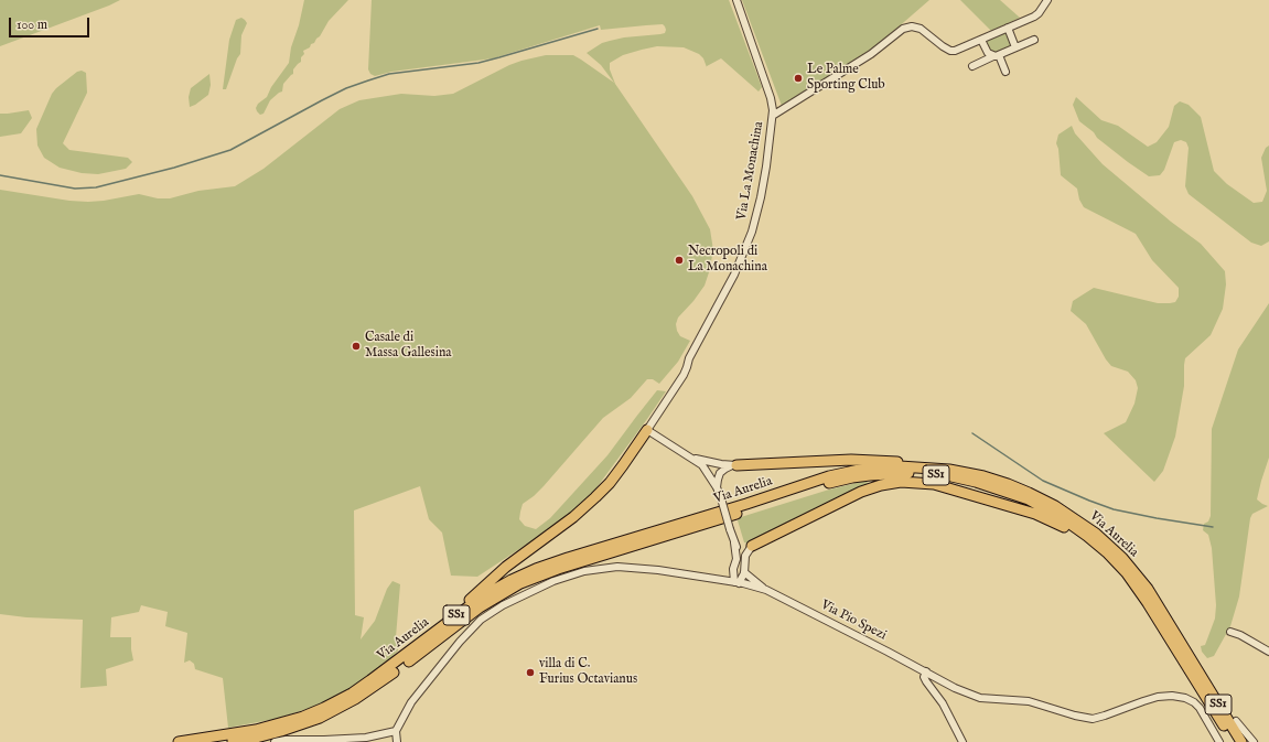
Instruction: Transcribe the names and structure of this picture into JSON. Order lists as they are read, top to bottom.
{
  "streets": {
    "highway": ["SS1", "Via Aurelia"],
    "street": ["Via La Monachina", "Via Pio Spezi"]
  },
  "places": [
    "Le Palme Sporting Club",
    "Necropoli di La Monachina",
    "Casale di Massa Gallesina",
    "villa di C. Furius Octavianus"
  ],
  "scale_bar": "100 m"
}
